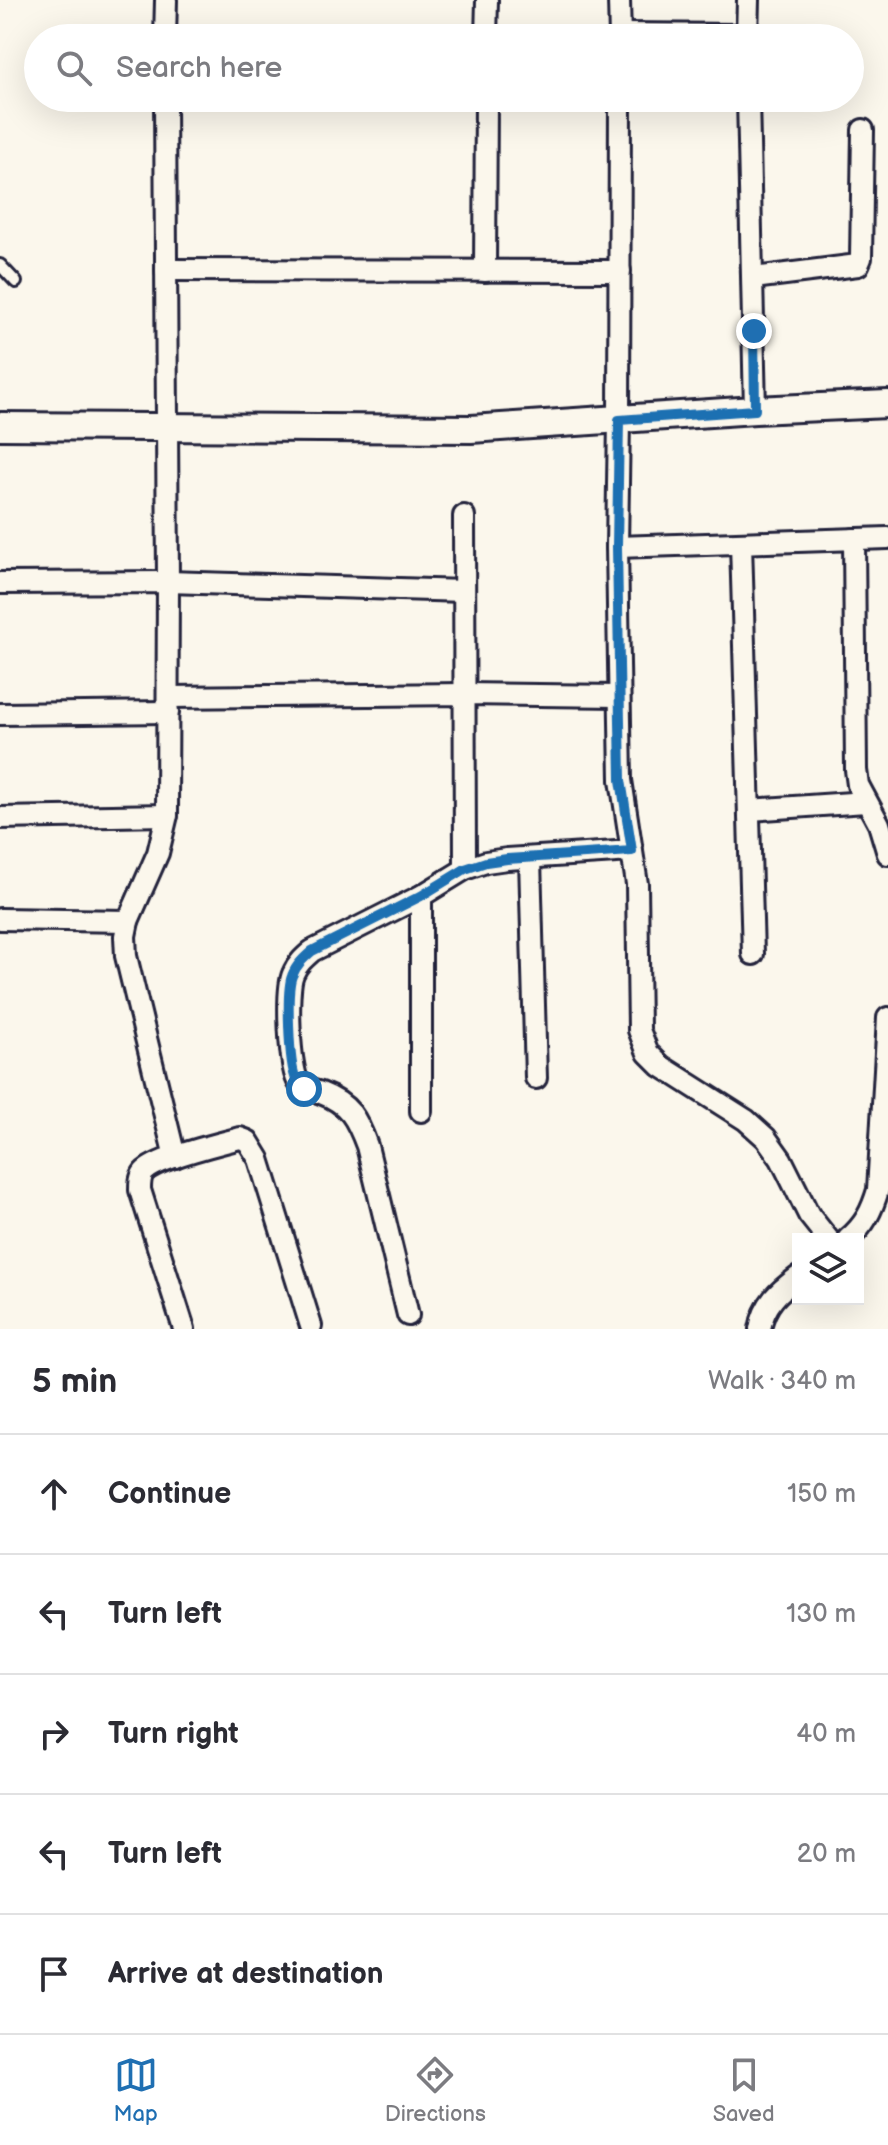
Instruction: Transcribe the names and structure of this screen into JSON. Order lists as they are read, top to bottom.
{
  "page": {
    "search": "Search here",
    "heading": ["5 min", "Walk · 340 m"],
    "list": [
      ["Continue", "150 m"],
      ["Turn left", "130 m"],
      ["Turn right", "40 m"],
      ["Turn left", "20 m"],
      "Arrive at destination"
    ],
    "nav": ["Map", "Directions", "Saved"]
  }
}
